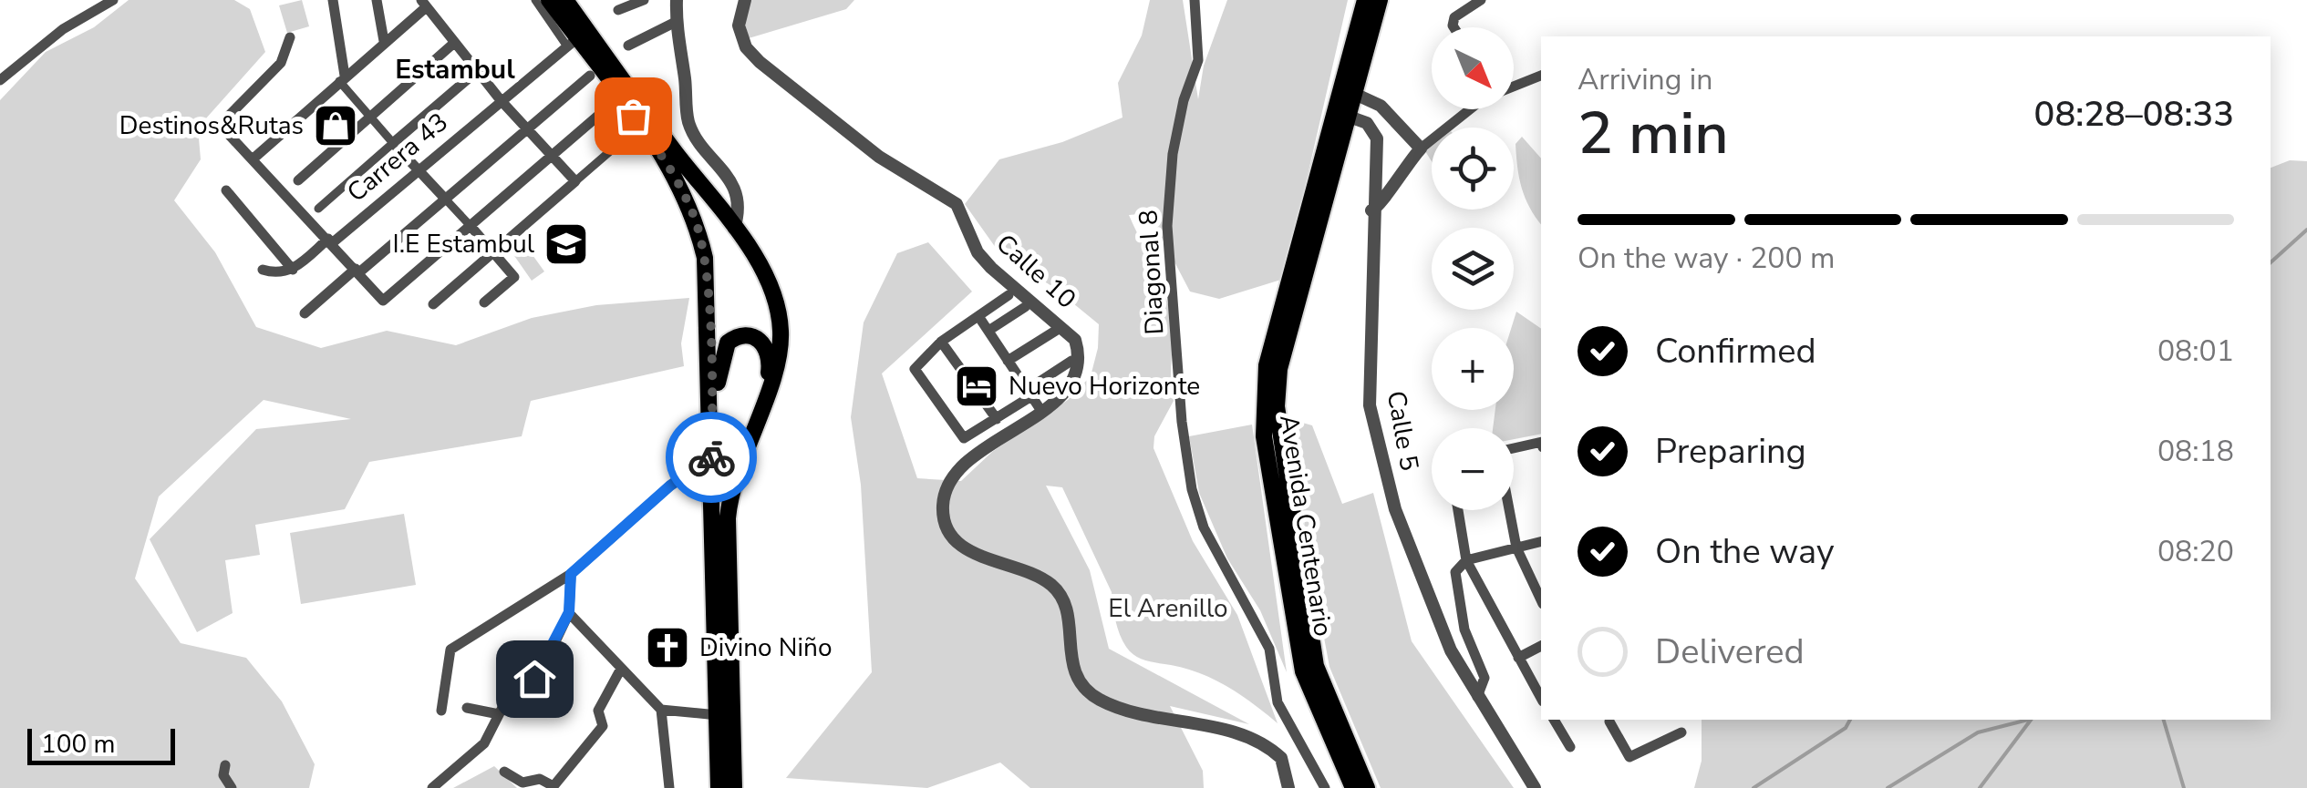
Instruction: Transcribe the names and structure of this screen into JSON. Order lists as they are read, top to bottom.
{
  "streets": {
    "main road": ["Avenida Centenario"],
    "street": [
      "Carrera 43",
      "Calle 10",
      "Diagonal 8",
      "Calle 5"
    ]
  },
  "crossings": [
    ["Calle 5", "Avenida Centenario"]
  ],
  "districts": ["Estambul"],
  "parks": ["El Arenillo"],
  "places": {
    "shop": ["Destinos&Rutas"],
    "school or university": ["I.E Estambul"],
    "hotel": ["Nuevo Horizonte"],
    "church": ["Divino Niño"]
  },
  "scale_bar": "100 m",
  "north": "bottom right",
  "page": {
    "map_buttons": ["+", "−"],
    "heading": ["2 min", "Arriving in", "08:28–08:33"],
    "bar": "On the way · 200 m",
    "list": [
      ["Confirmed", "08:01"],
      ["Preparing", "08:18"],
      ["On the way", "08:20"],
      "Delivered"
    ],
    "scale": "100 m"
  }
}
